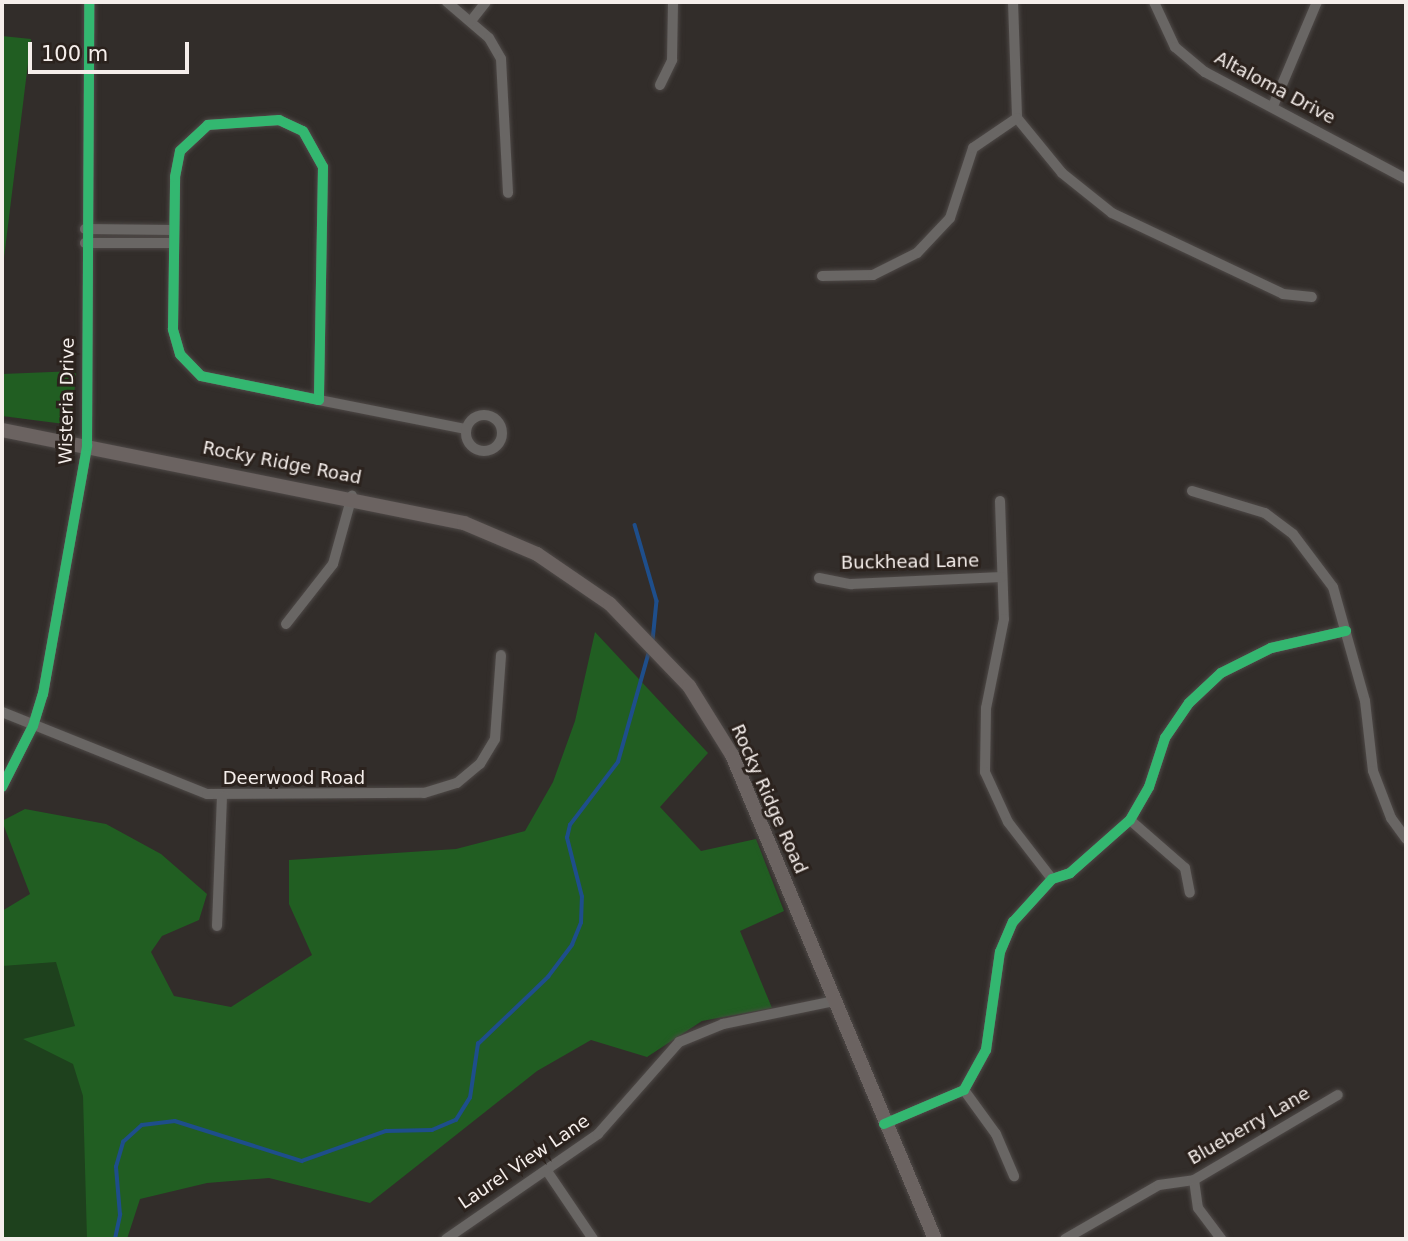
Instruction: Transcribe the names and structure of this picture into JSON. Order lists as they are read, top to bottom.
{
  "streets": {
    "main road": ["Rocky Ridge Road"],
    "street": [
      "Altaloma Drive",
      "Wisteria Drive",
      "Buckhead Lane",
      "Deerwood Road",
      "Blueberry Lane",
      "Laurel View Lane"
    ]
  },
  "crossings": [
    ["Wisteria Drive", "Rocky Ridge Road"],
    ["Wisteria Drive", "Deerwood Road"],
    ["Rocky Ridge Road", "Laurel View Lane"]
  ],
  "scale_bar": "100 m"
}
